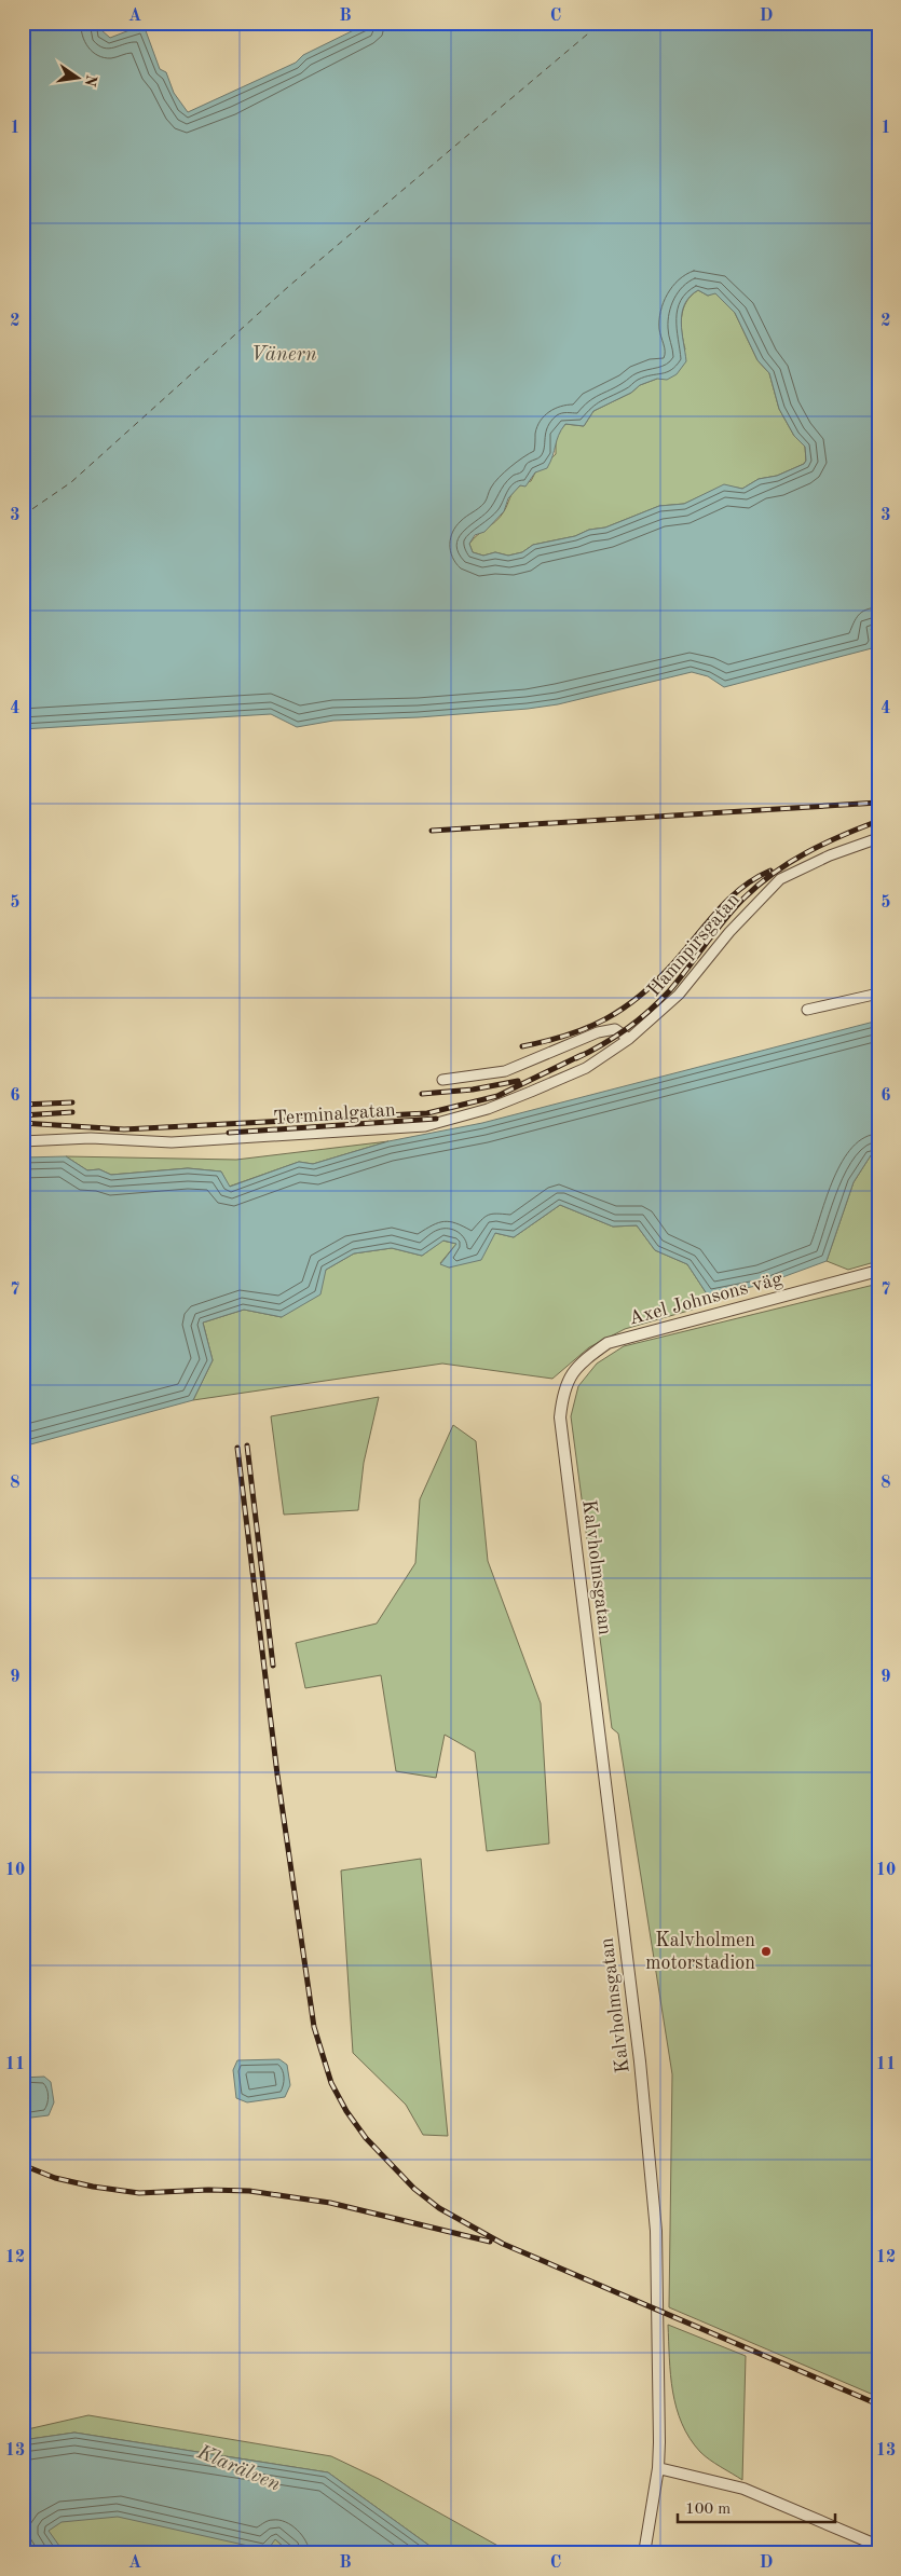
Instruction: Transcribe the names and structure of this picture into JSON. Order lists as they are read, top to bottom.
{
  "streets": {
    "street": [
      "Hamnpirsgatan",
      "Terminalgatan",
      "Axel Johnsons väg",
      "Kalvholmsgatan"
    ]
  },
  "crossings": [
    ["Hamnpirsgatan", "Terminalgatan"],
    ["Axel Johnsons väg", "Kalvholmsgatan"]
  ],
  "water": ["Vänern", "Klarälven"],
  "places": ["Kalvholmen motorstadion"],
  "scale_bar": "100 m",
  "north": "right",
  "grid": {
    "columns": [
      "A",
      "B",
      "C",
      "D"
    ],
    "rows": [
      "1",
      "2",
      "3",
      "4",
      "5",
      "6",
      "7",
      "8",
      "9",
      "10",
      "11",
      "12",
      "13"
    ]
  }
}
